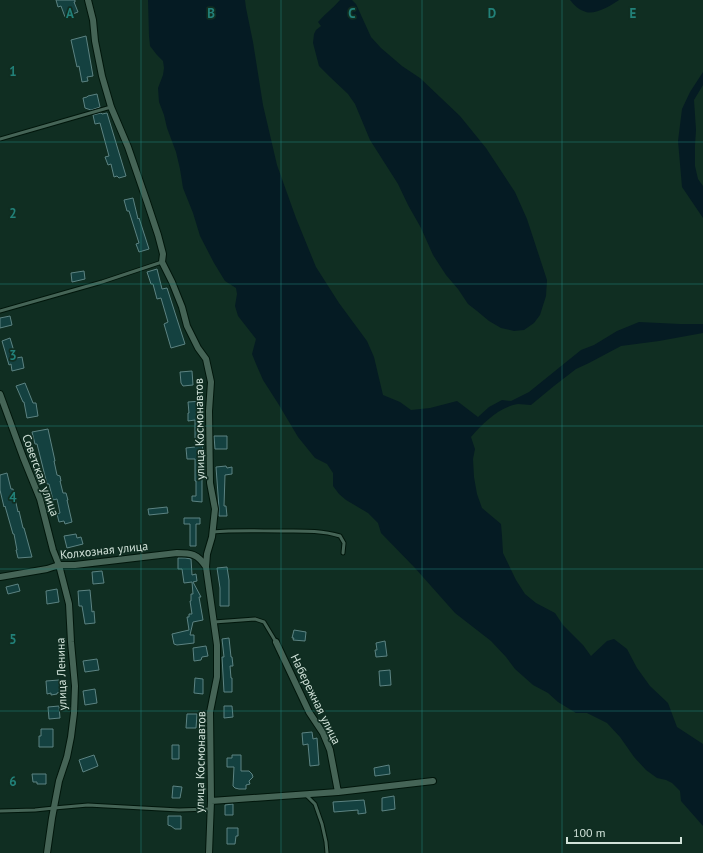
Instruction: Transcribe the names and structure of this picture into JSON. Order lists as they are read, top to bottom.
{
  "streets": {
    "street": [
      "улица Космонавтов",
      "Советская улица",
      "Колхозная улица",
      "улица Ленина",
      "Набережная улица"
    ]
  },
  "crossings": [
    ["улица Космонавтов", "Колхозная улица"],
    ["Советская улица", "Колхозная улица"],
    ["Советская улица", "улица Ленина"],
    ["Колхозная улица", "улица Ленина"]
  ],
  "scale_bar": "100 m",
  "grid": {
    "columns": [
      "A",
      "B",
      "C",
      "D",
      "E"
    ],
    "rows": [
      "1",
      "2",
      "3",
      "4",
      "5",
      "6"
    ]
  }
}
